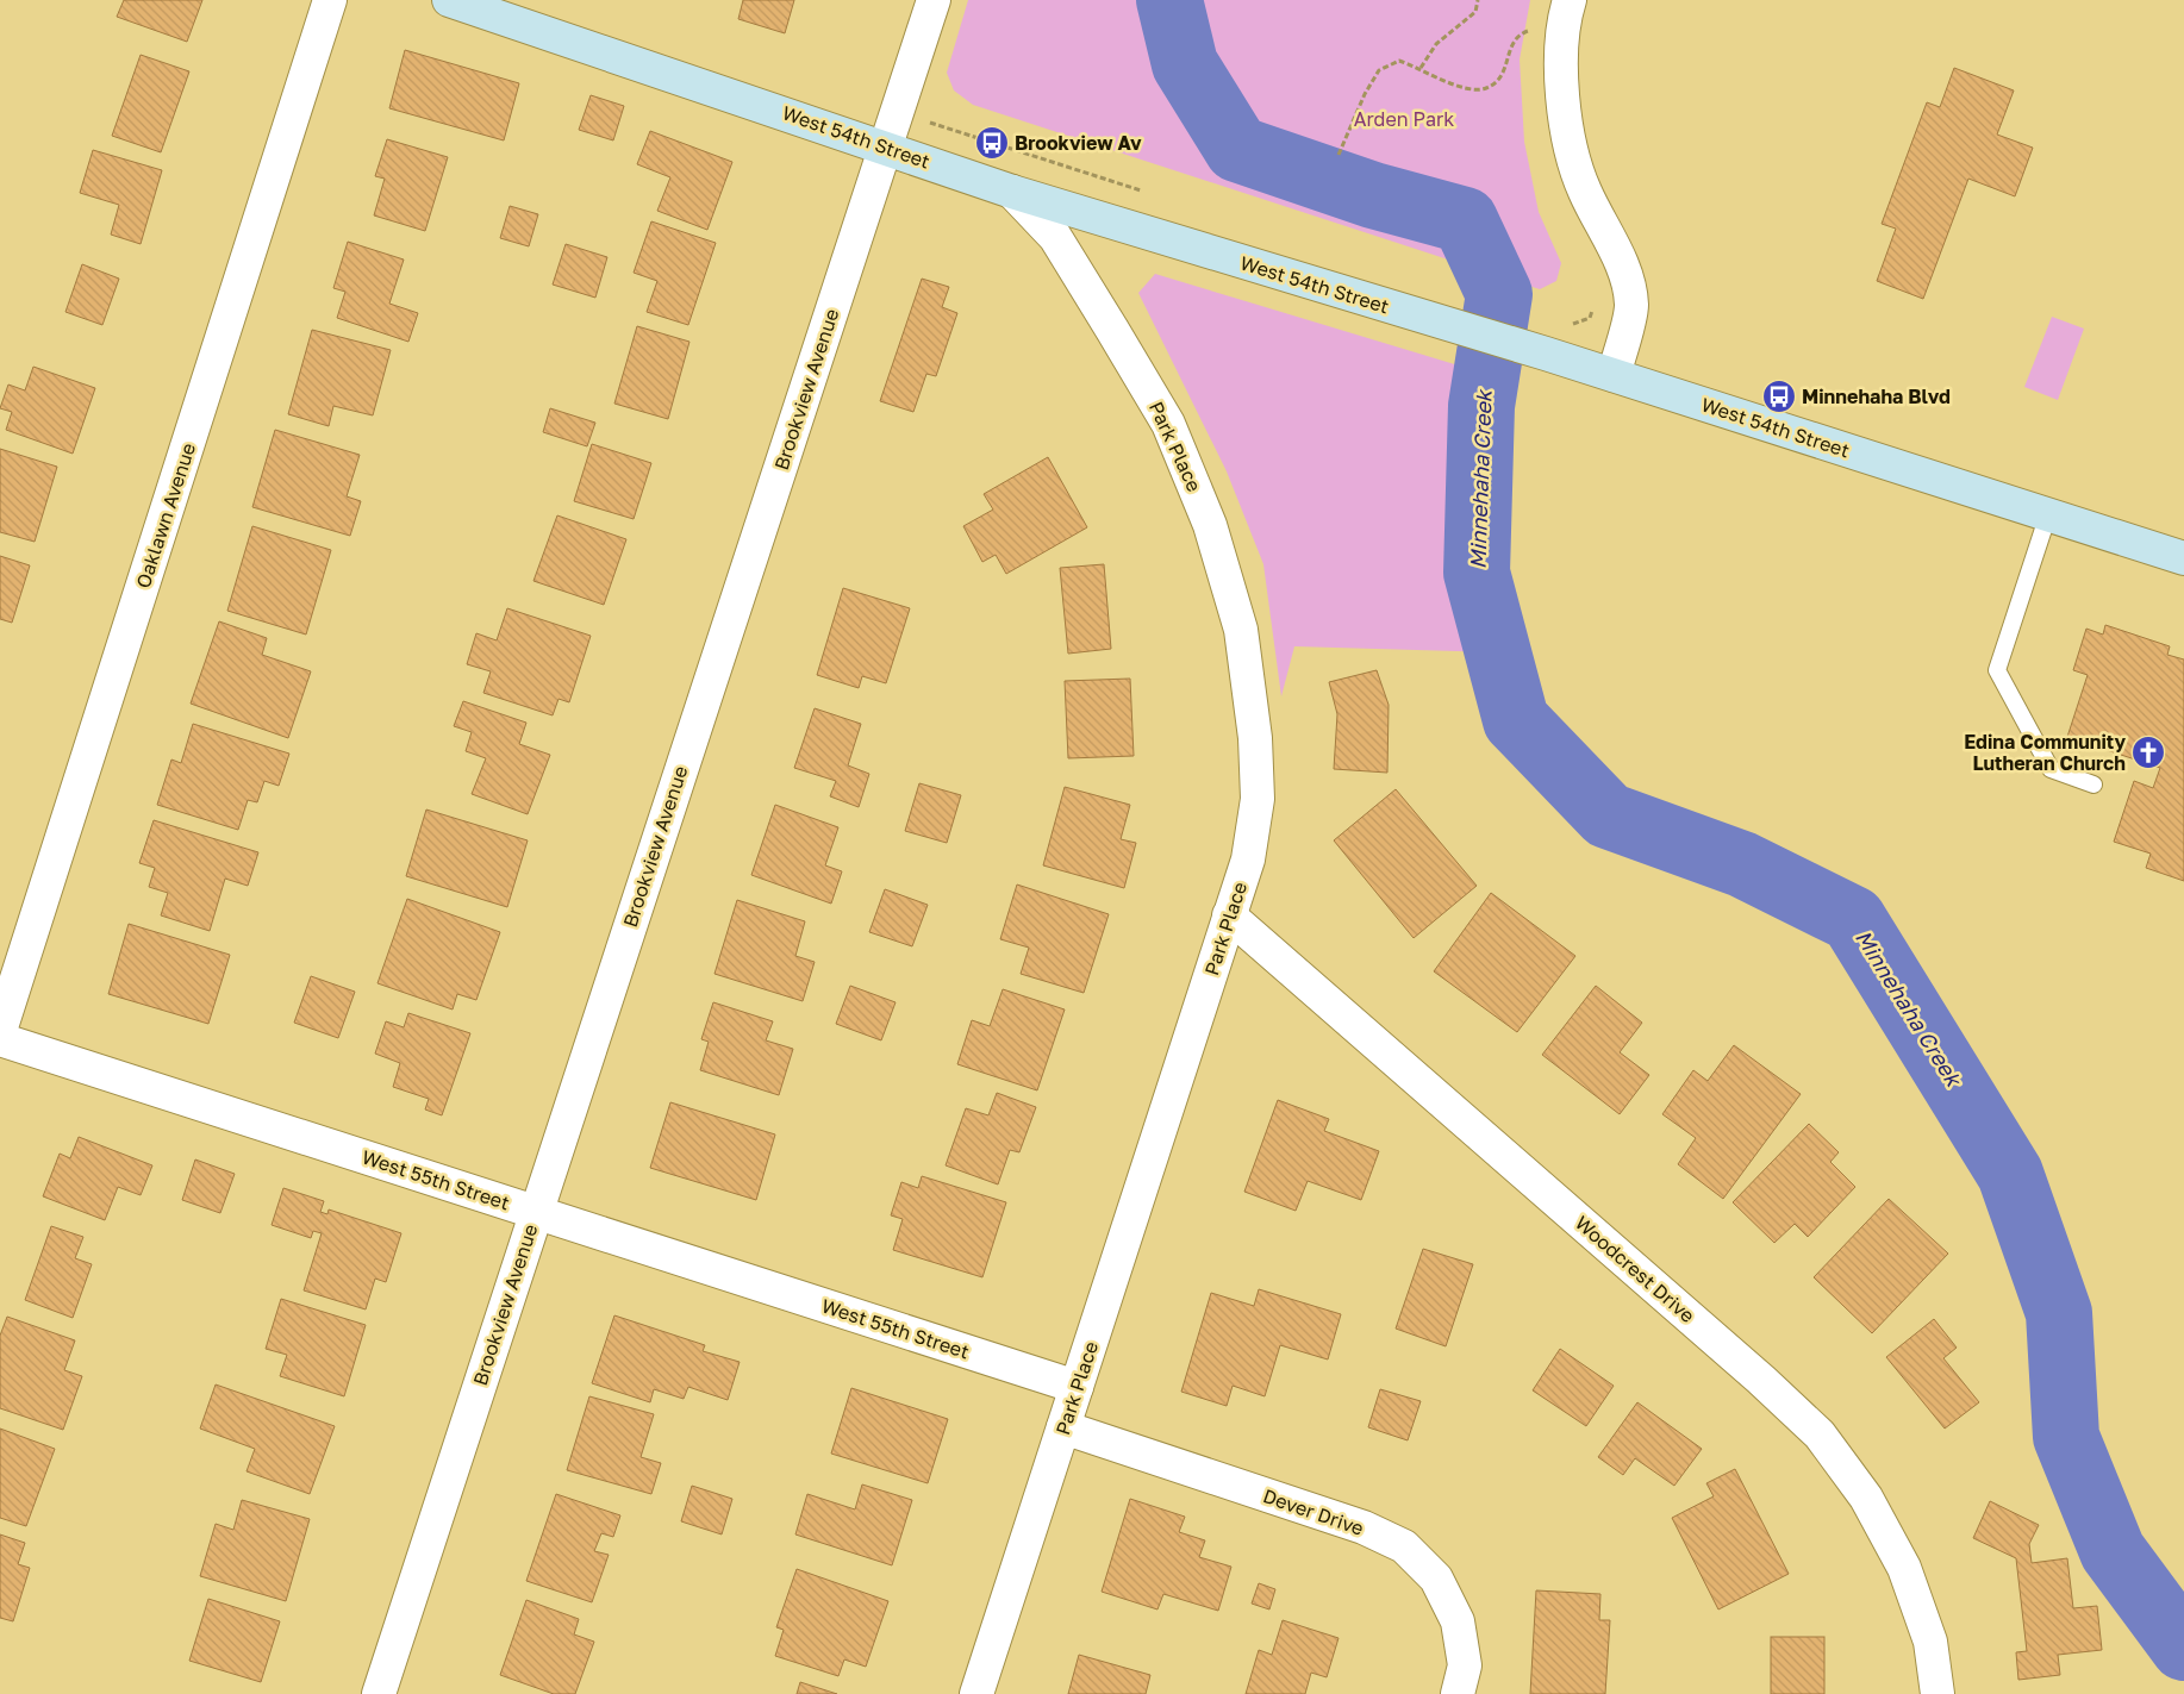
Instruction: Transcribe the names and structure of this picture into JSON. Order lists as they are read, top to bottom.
{
  "streets": {
    "street": [
      "West 54th Street",
      "Brookview Avenue",
      "Park Place",
      "Oaklawn Avenue",
      "West 55th Street",
      "Woodcrest Drive",
      "Dever Drive"
    ]
  },
  "crossings": [
    ["West 54th Street", "Brookview Avenue"],
    ["West 54th Street", "Park Place"],
    ["Brookview Avenue", "West 55th Street"],
    ["Park Place", "West 55th Street"],
    ["Park Place", "Woodcrest Drive"],
    ["Park Place", "Dever Drive"]
  ],
  "water": ["Minnehaha Creek"],
  "parks": ["Arden Park"],
  "places": {
    "bus stop": ["Brookview Av", "Minnehaha Blvd"],
    "church": ["Edina Community Lutheran Church"]
  }
}
